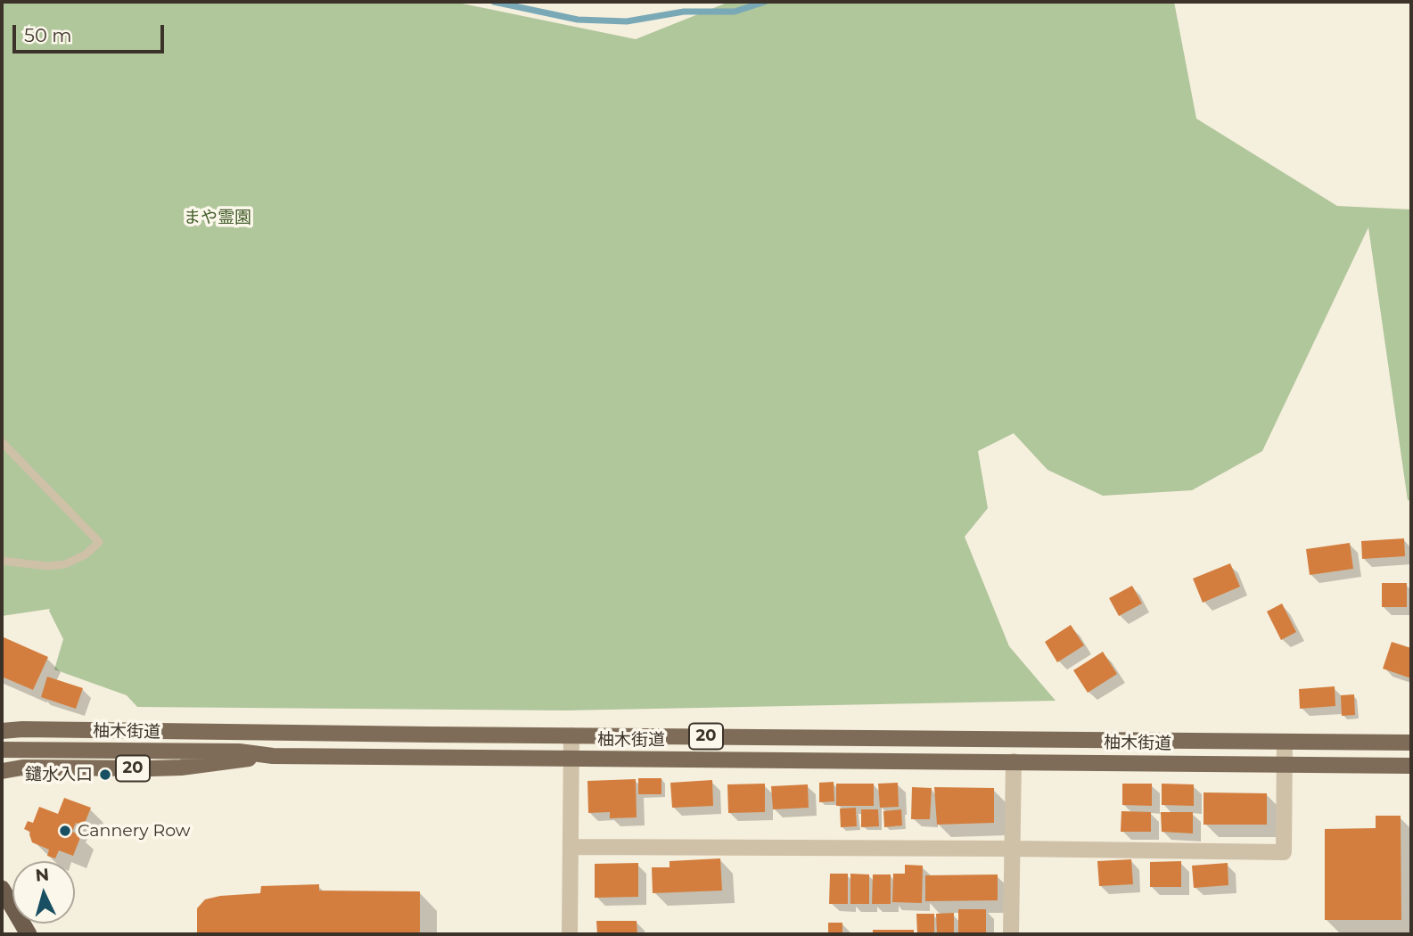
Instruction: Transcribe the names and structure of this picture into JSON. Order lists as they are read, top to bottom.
{
  "streets": {
    "main road": ["柚木街道", "20"]
  },
  "crossings": [
    ["柚木街道", "20"]
  ],
  "parks": ["まや霊園"],
  "places": ["鑓水入口", "Cannery Row"],
  "scale_bar": "50 m",
  "north": "top"
}
